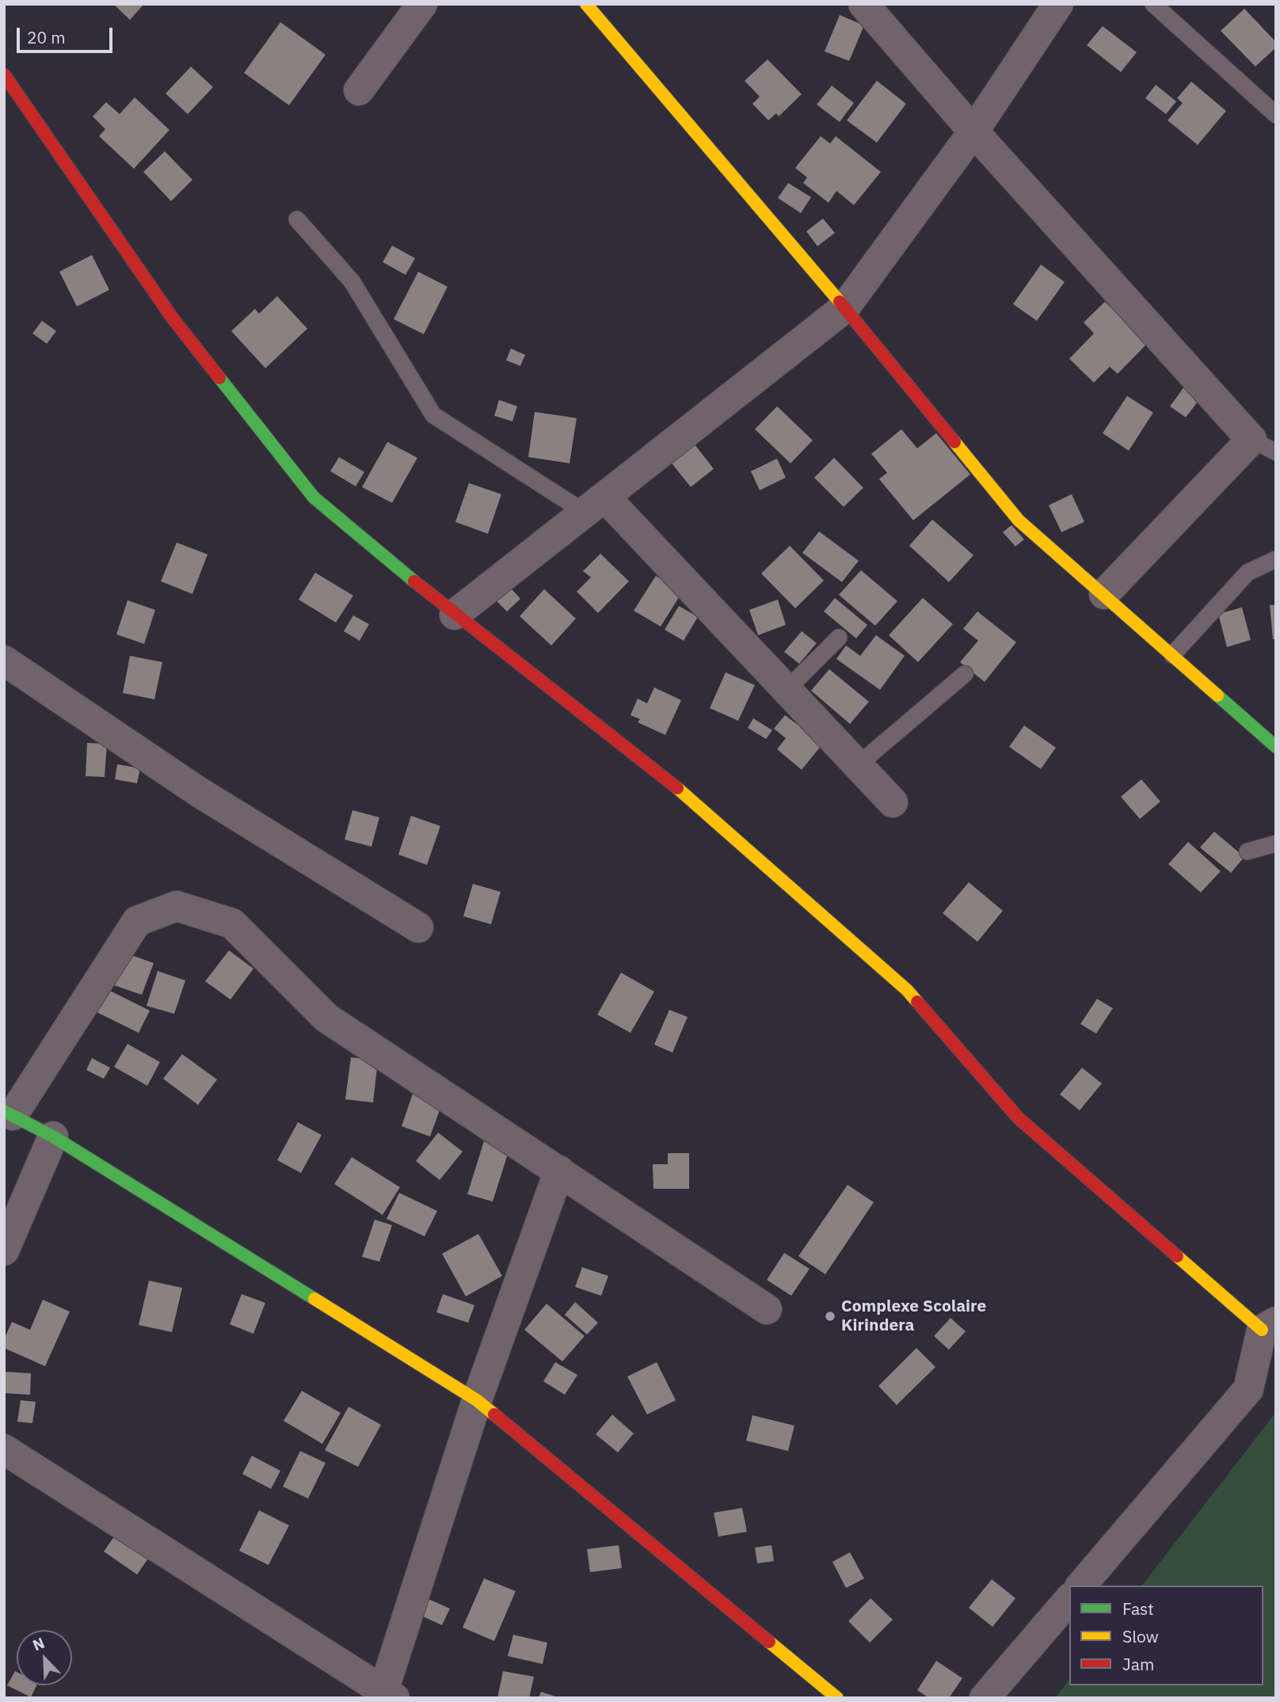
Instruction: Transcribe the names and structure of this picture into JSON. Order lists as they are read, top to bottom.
{
  "places": ["Complexe Scolaire Kirindera"],
  "legend": ["Fast", "Slow", "Jam"],
  "scale_bar": "20 m",
  "north": "top left"
}
